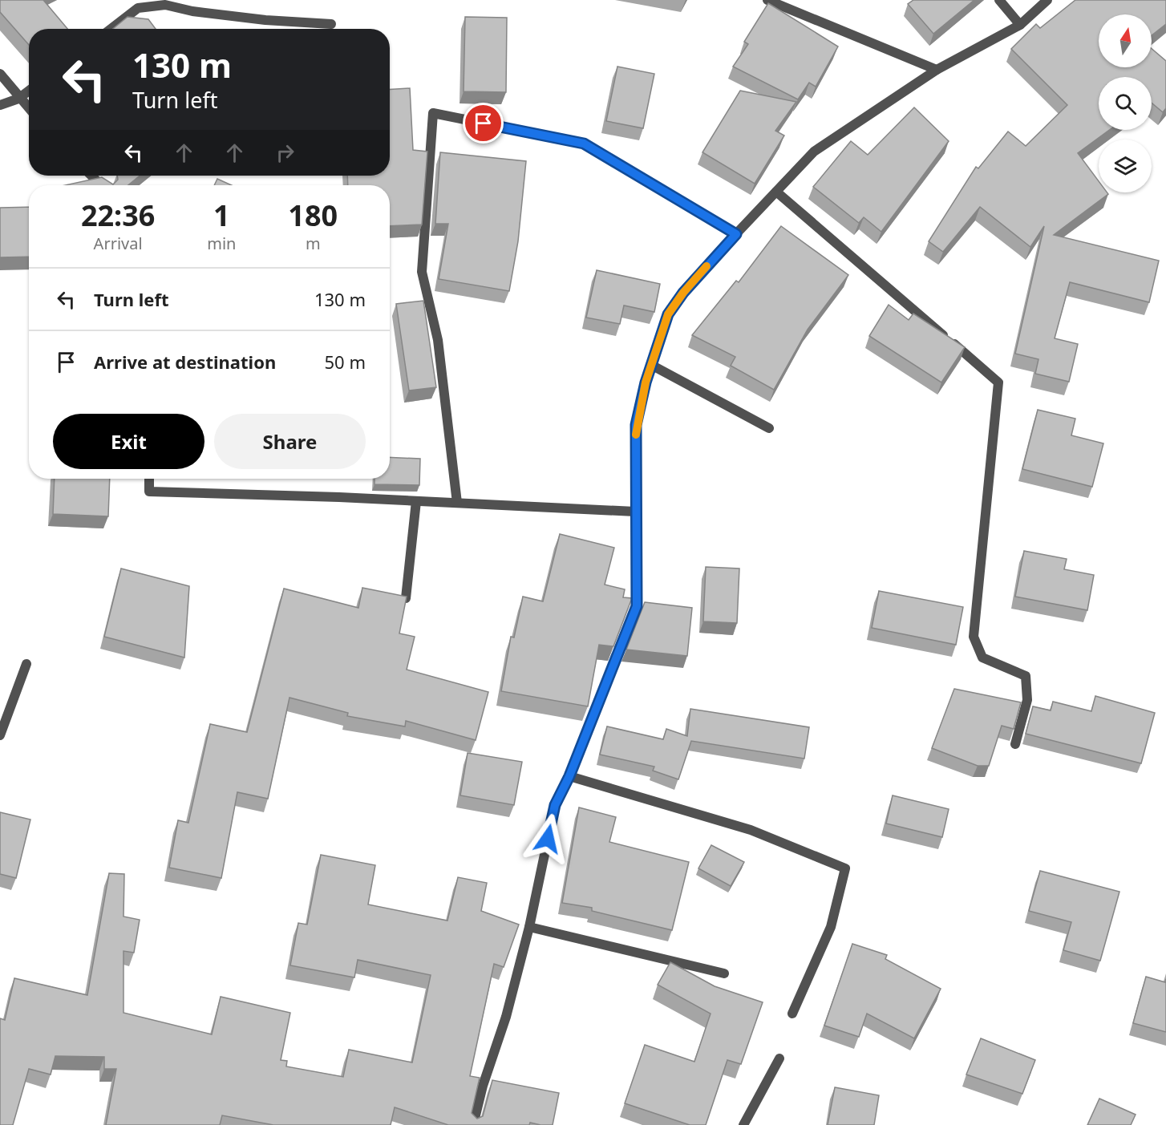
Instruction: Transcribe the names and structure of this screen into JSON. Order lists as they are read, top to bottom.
{
  "north": "top",
  "page": {
    "turn": ["130 m", "Turn left"],
    "eta": [
      "22:36",
      "Arrival",
      "1",
      "min",
      "180",
      "m"
    ],
    "list": [
      {
        "name": "Turn left",
        "value": "130 m"
      },
      {
        "name": "Arrive at destination",
        "value": "50 m"
      }
    ],
    "buttons": ["Exit", "Share"]
  }
}
